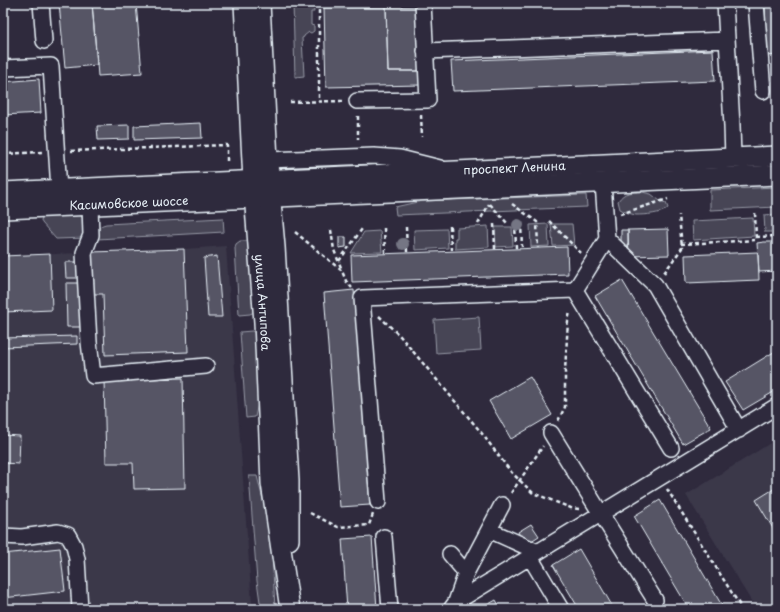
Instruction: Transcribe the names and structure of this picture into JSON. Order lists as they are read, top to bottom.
{
  "streets": {
    "main road": ["проспект Ленина", "Касимовское шоссе", "улица Антипова"]
  },
  "crossings": [
    ["проспект Ленина", "Касимовское шоссе"],
    ["проспект Ленина", "улица Антипова"],
    ["Касимовское шоссе", "улица Антипова"]
  ]
}
